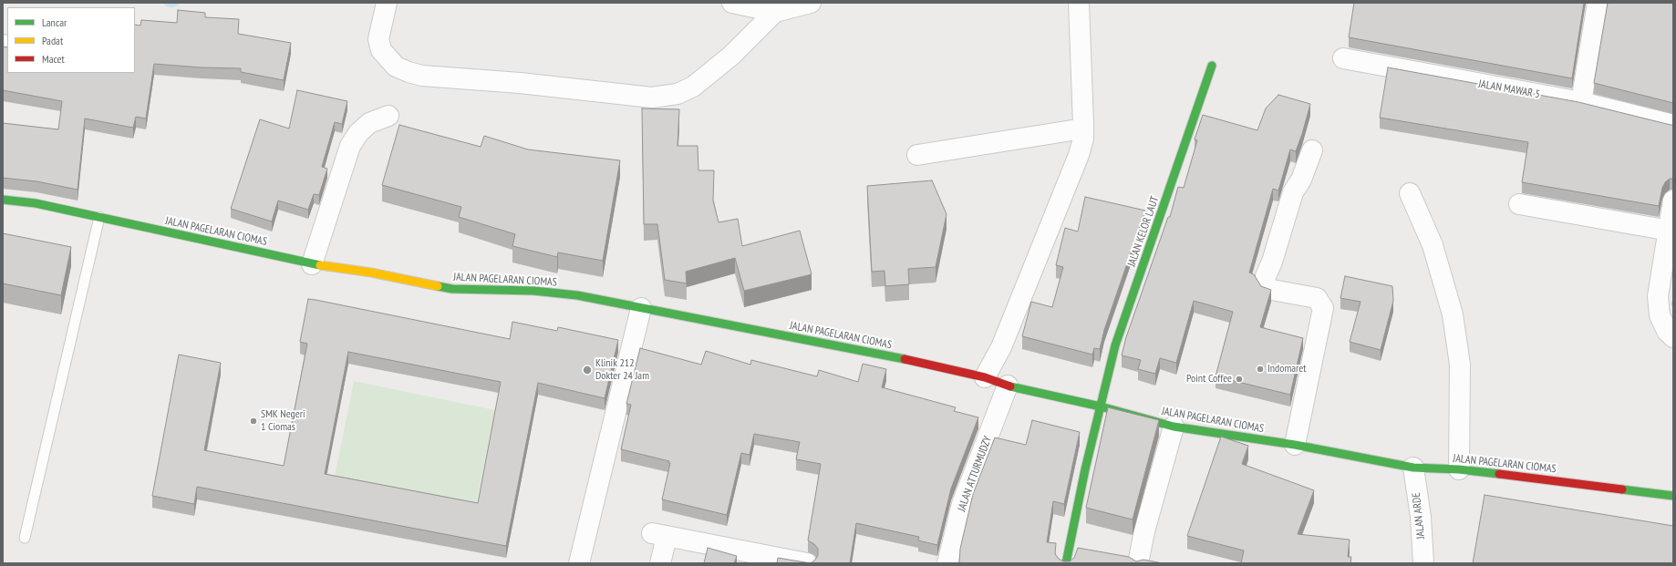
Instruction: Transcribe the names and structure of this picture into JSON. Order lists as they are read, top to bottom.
{
  "streets": {
    "main road": ["JALAN PAGELARAN CIOMAS", "JALAN KELOR LAUT"],
    "street": ["JALAN MAWAR 5", "JALAN ATTURMUDZY", "JALAN ARDE"]
  },
  "crossings": [
    ["JALAN PAGELARAN CIOMAS", "JALAN KELOR LAUT"],
    ["JALAN PAGELARAN CIOMAS", "JALAN ATTURMUDZY"],
    ["JALAN PAGELARAN CIOMAS", "JALAN ARDE"]
  ],
  "places": [
    "Indomaret",
    "Klinik 212 Dokter 24 Jam",
    "Point Coffee",
    "SMK Negeri 1 Ciomas"
  ],
  "legend": ["Lancar", "Padat", "Macet"]
}
